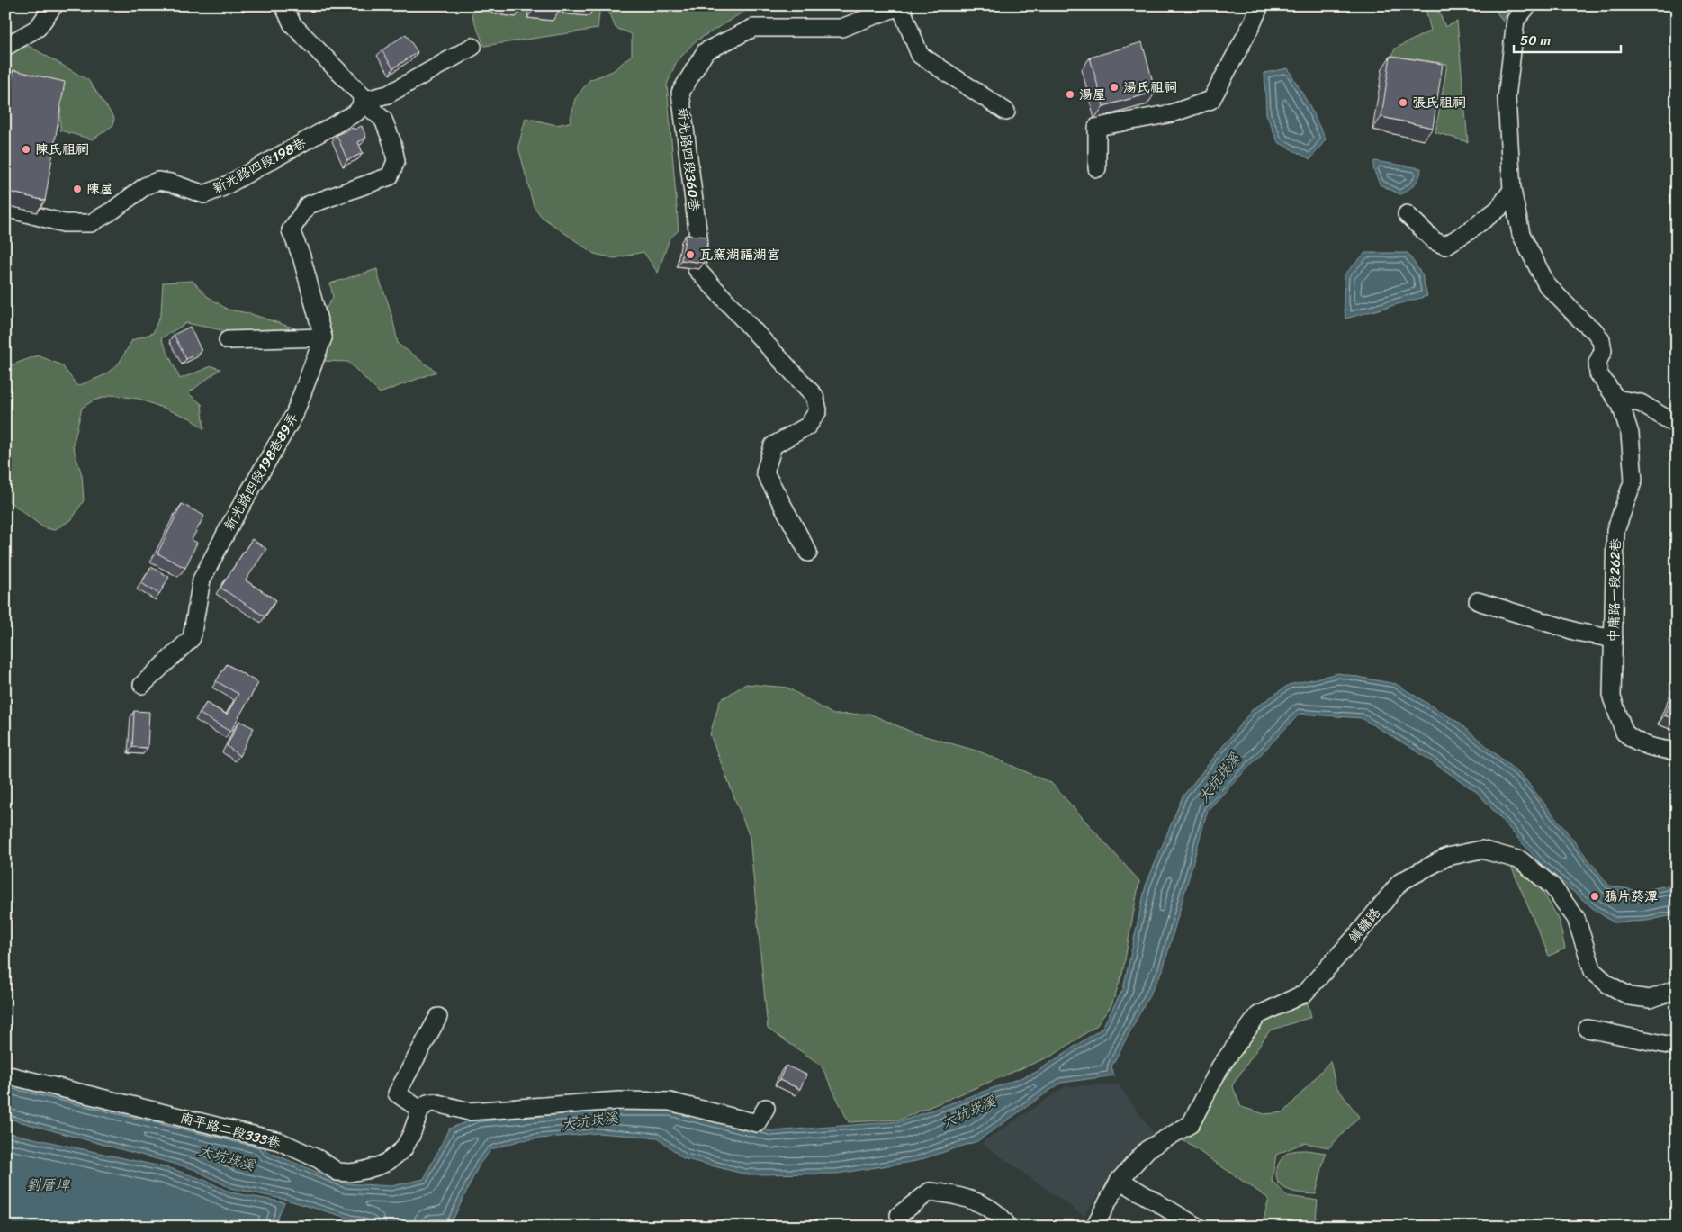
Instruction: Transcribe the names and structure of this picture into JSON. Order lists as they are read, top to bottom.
{
  "streets": {
    "street": [
      "新光路四段360巷",
      "新光路四段198巷",
      "新光路四段198巷89弄",
      "中庸路一段262巷",
      "鎮鏞路",
      "南平路二段333巷"
    ]
  },
  "water": ["大坑崁溪", "劉厝埤"],
  "places": [
    "湯氏祖祠",
    "湯屋",
    "張氏祖祠",
    "陳氏祖祠",
    "陳屋",
    "瓦窯湖福湖宮",
    "鴉片菸潭"
  ],
  "scale_bar": "50 m"
}
